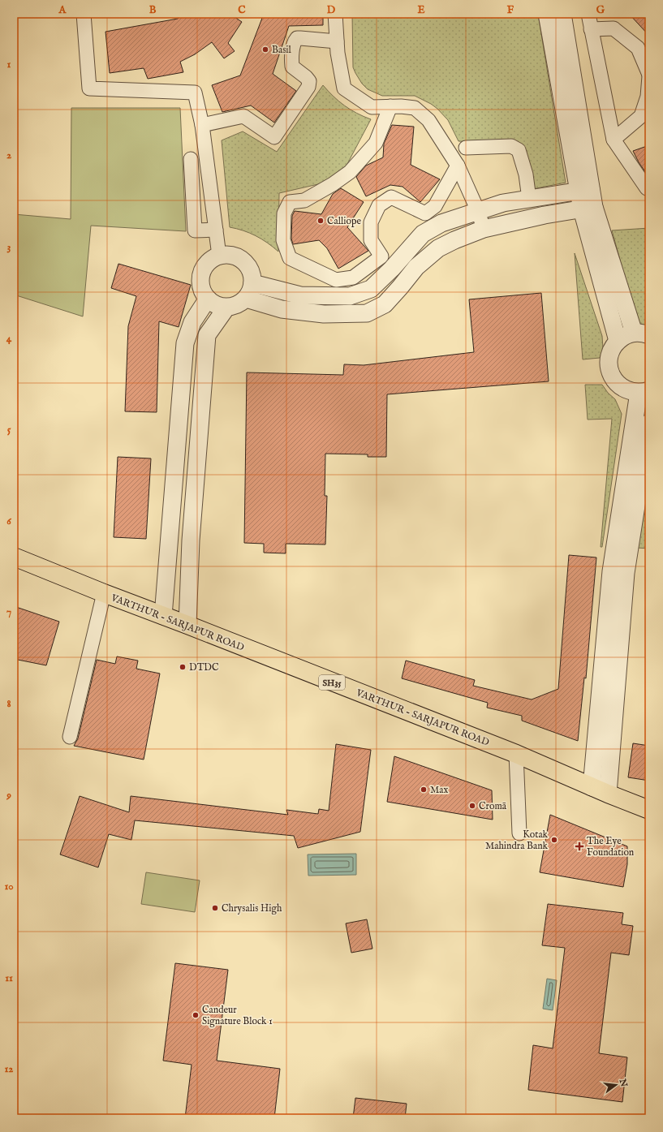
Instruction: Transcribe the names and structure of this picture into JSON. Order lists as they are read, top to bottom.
{
  "streets": {
    "main road": ["VARTHUR - SARJAPUR ROAD", "SH35"]
  },
  "places": {
    "other": [
      "Basil",
      "Calliope",
      "DTDC",
      "Max",
      "Cromā",
      "Kotak Mahindra Bank",
      "Chrysalis High",
      "Candeur Signature Block 1"
    ],
    "health": ["The Eye Foundation"]
  },
  "north": "right",
  "grid": {
    "columns": [
      "A",
      "B",
      "C",
      "D",
      "E",
      "F",
      "G"
    ],
    "rows": [
      "1",
      "2",
      "3",
      "4",
      "5",
      "6",
      "7",
      "8",
      "9",
      "10",
      "11",
      "12"
    ]
  }
}
